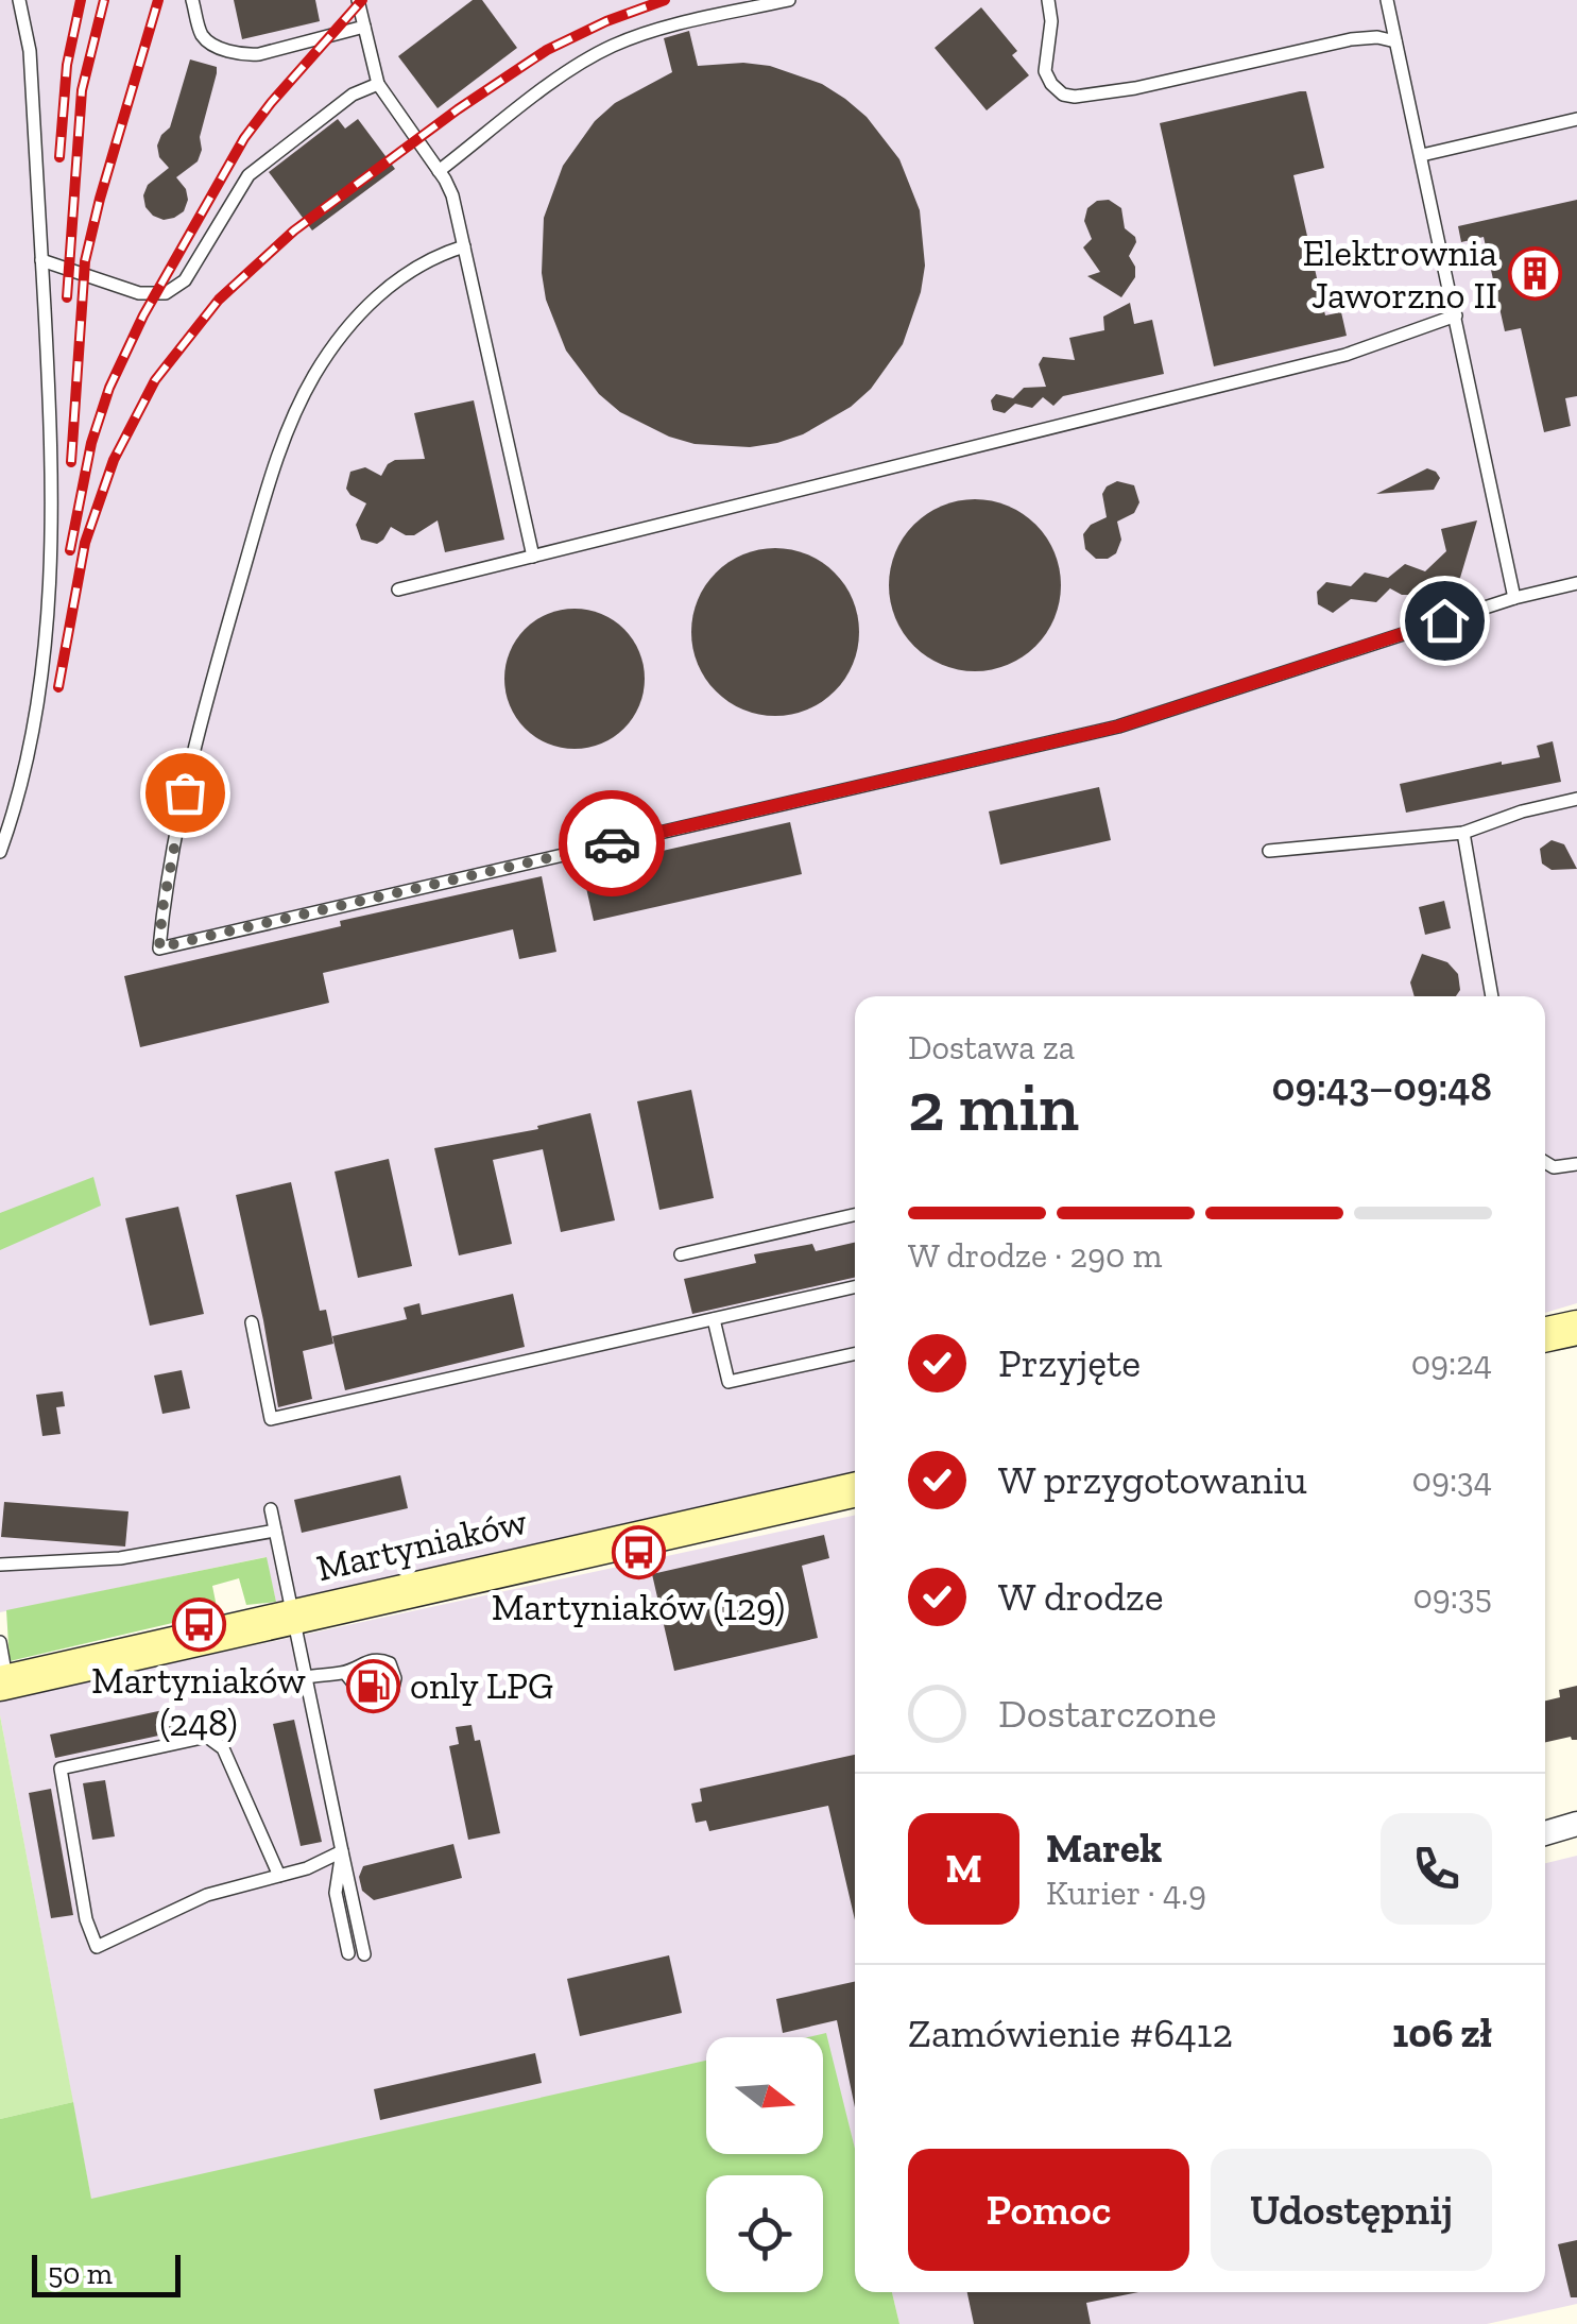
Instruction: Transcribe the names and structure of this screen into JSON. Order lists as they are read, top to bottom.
{
  "streets": {
    "main road": ["Martyniaków"]
  },
  "places": {
    "building": ["Elektrownia Jaworzno II"],
    "bus stop": ["Martyniaków (129)", "Martyniaków (248)"],
    "fuel station": ["only LPG"]
  },
  "scale_bar": "50 m",
  "north": "right",
  "page": {
    "heading": ["2 min", "Dostawa za", "09:43–09:48"],
    "panel": [
      "Marek",
      "Kurier · 4.9",
      "Zamówienie #6412",
      "106 zł"
    ],
    "bar": "W drodze · 290 m",
    "list": [
      ["Przyjęte", "09:24"],
      ["W przygotowaniu", "09:34"],
      ["W drodze", "09:35"],
      "Dostarczone"
    ],
    "round": "M",
    "buttons": ["Pomoc", "Udostępnij"],
    "scale": "50 m"
  }
}
